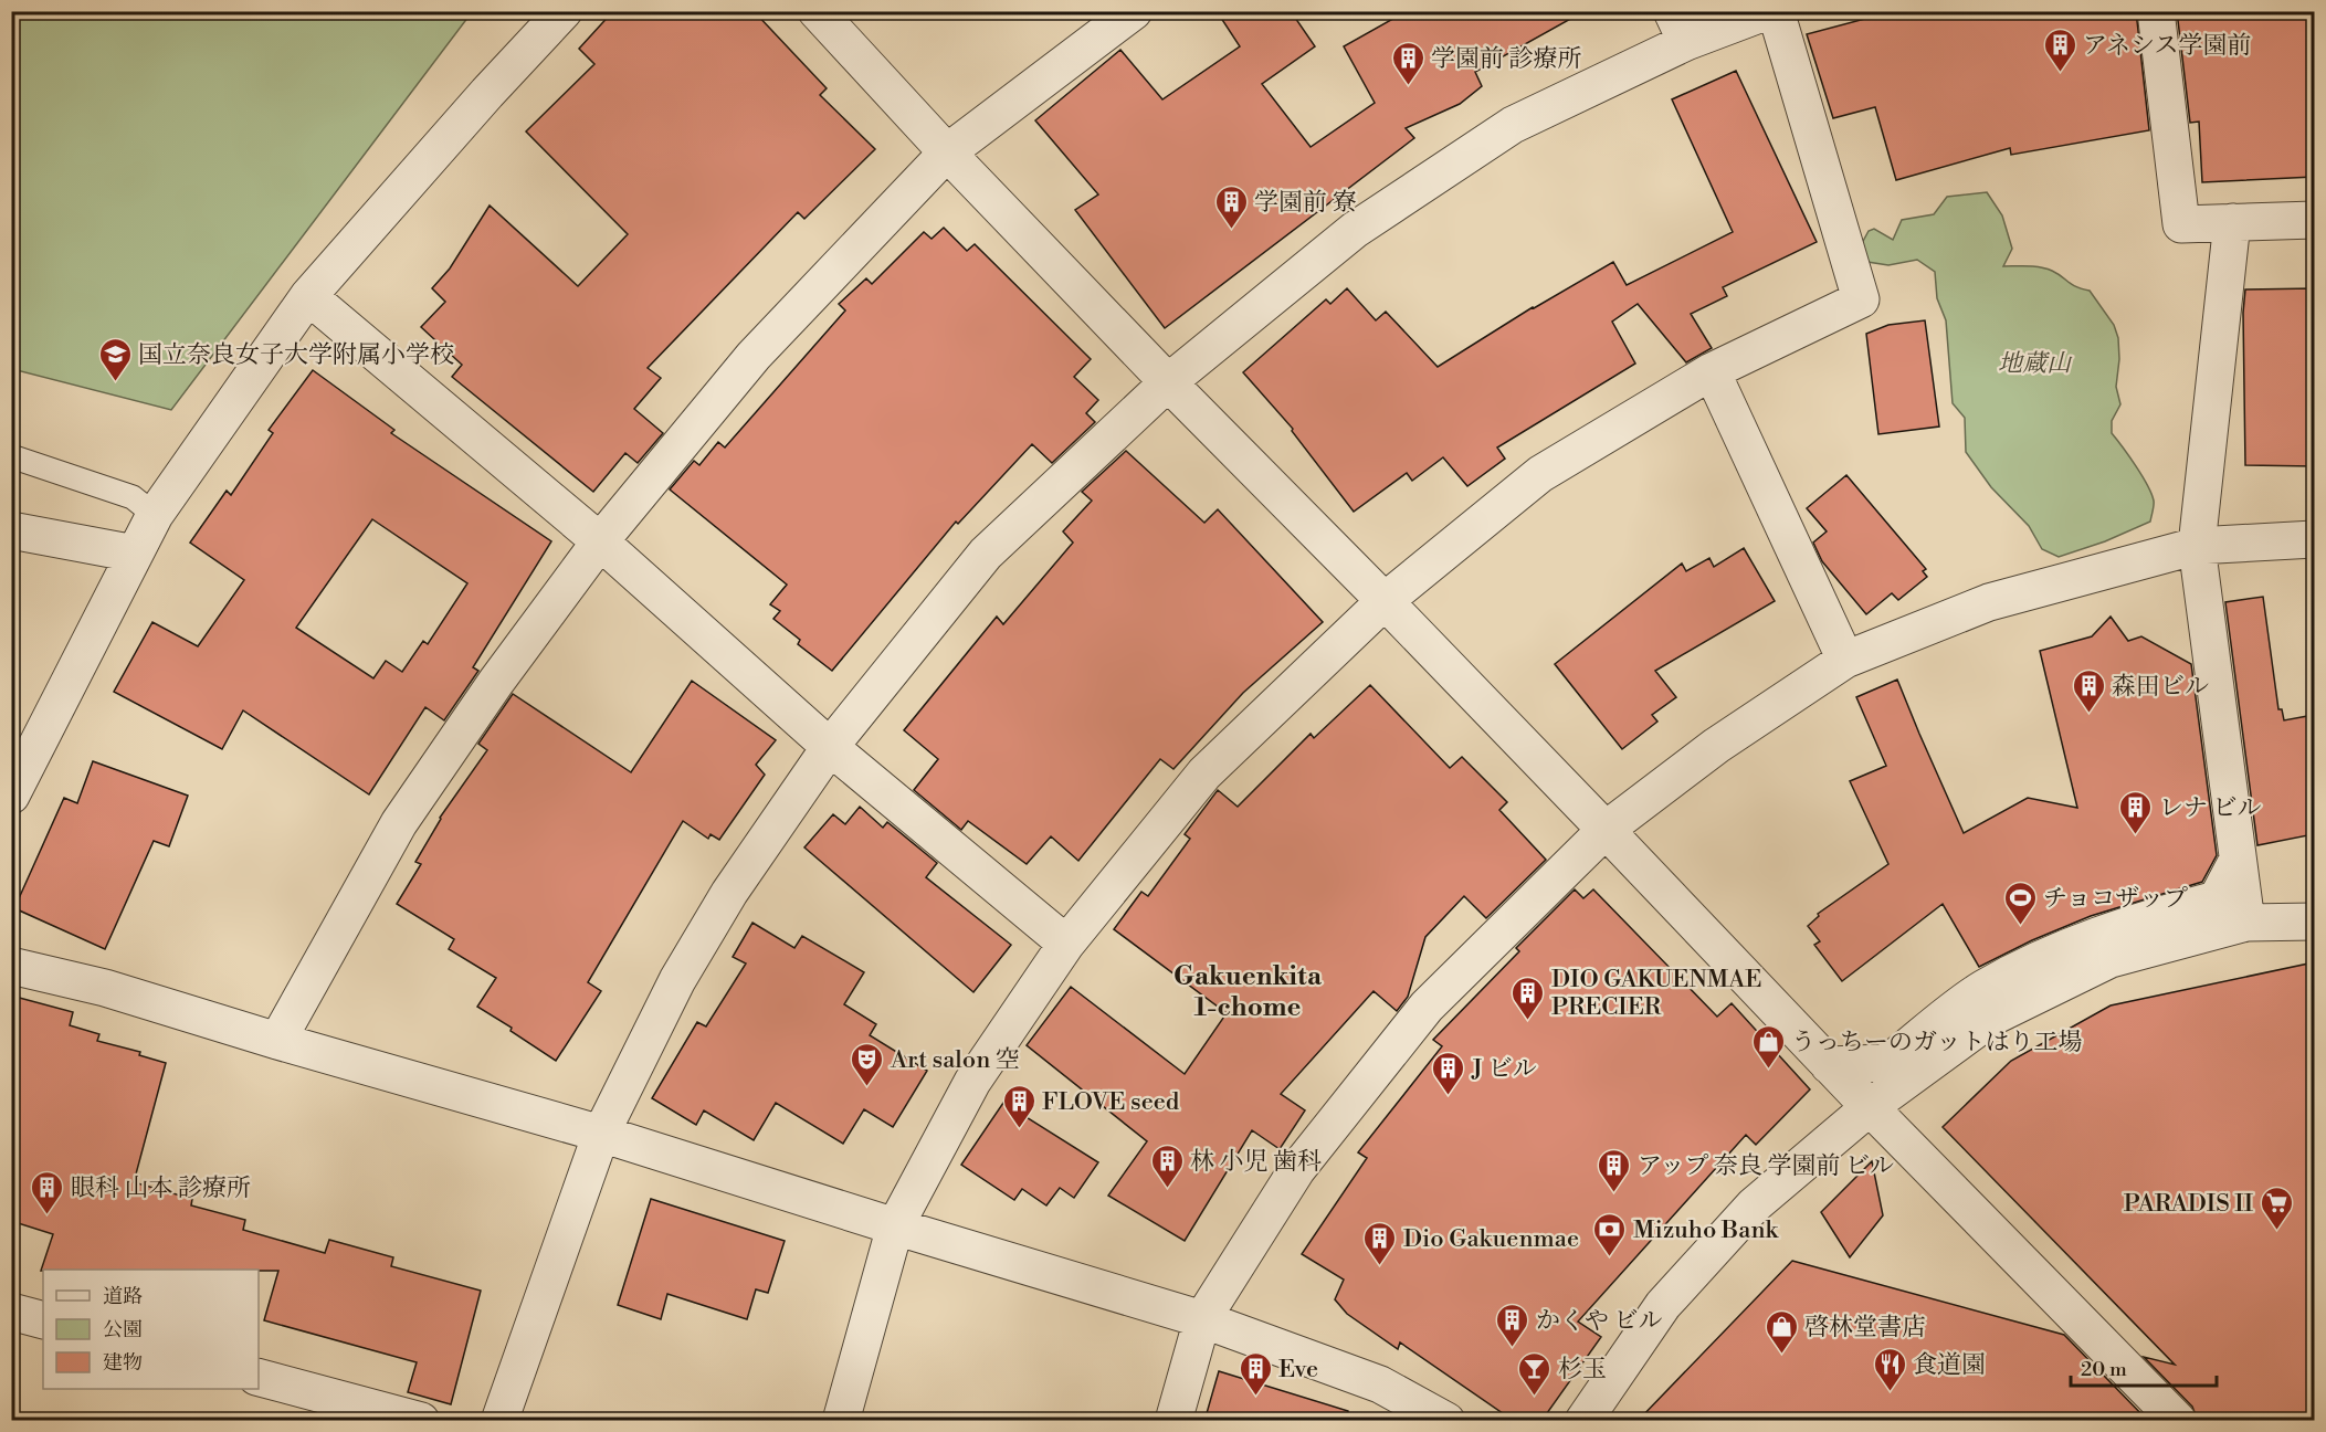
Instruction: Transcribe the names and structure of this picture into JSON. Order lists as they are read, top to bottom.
{
  "districts": ["Gakuenkita 1-chome"],
  "parks": ["地蔵山"],
  "places": {
    "building": [
      "アネシス学園前",
      "学園前 診療所",
      "学園前 寮",
      "森田ビル",
      "レナ ビル",
      "DIO GAKUENMAE PRECIER",
      "J ビル",
      "FLOVE seed",
      "林 小児 歯科",
      "アップ 奈良 学園前 ビル",
      "眼科 山本 診療所",
      "Dio Gakuenmae",
      "かくや ビル",
      "Eve"
    ],
    "school or university": ["国立奈良女子大学附属小学校"],
    "sports": ["チョコザップ"],
    "shop": ["うっちーのガットはり工場", "啓林堂書店"],
    "theatre": ["Art salon 空"],
    "supermarket": ["PARADIS II"],
    "bank": ["Mizuho Bank"],
    "restaurant": ["食道園"],
    "bar": ["杉玉"]
  },
  "legend": ["道路", "公園", "建物"],
  "scale_bar": "20 m"
}
